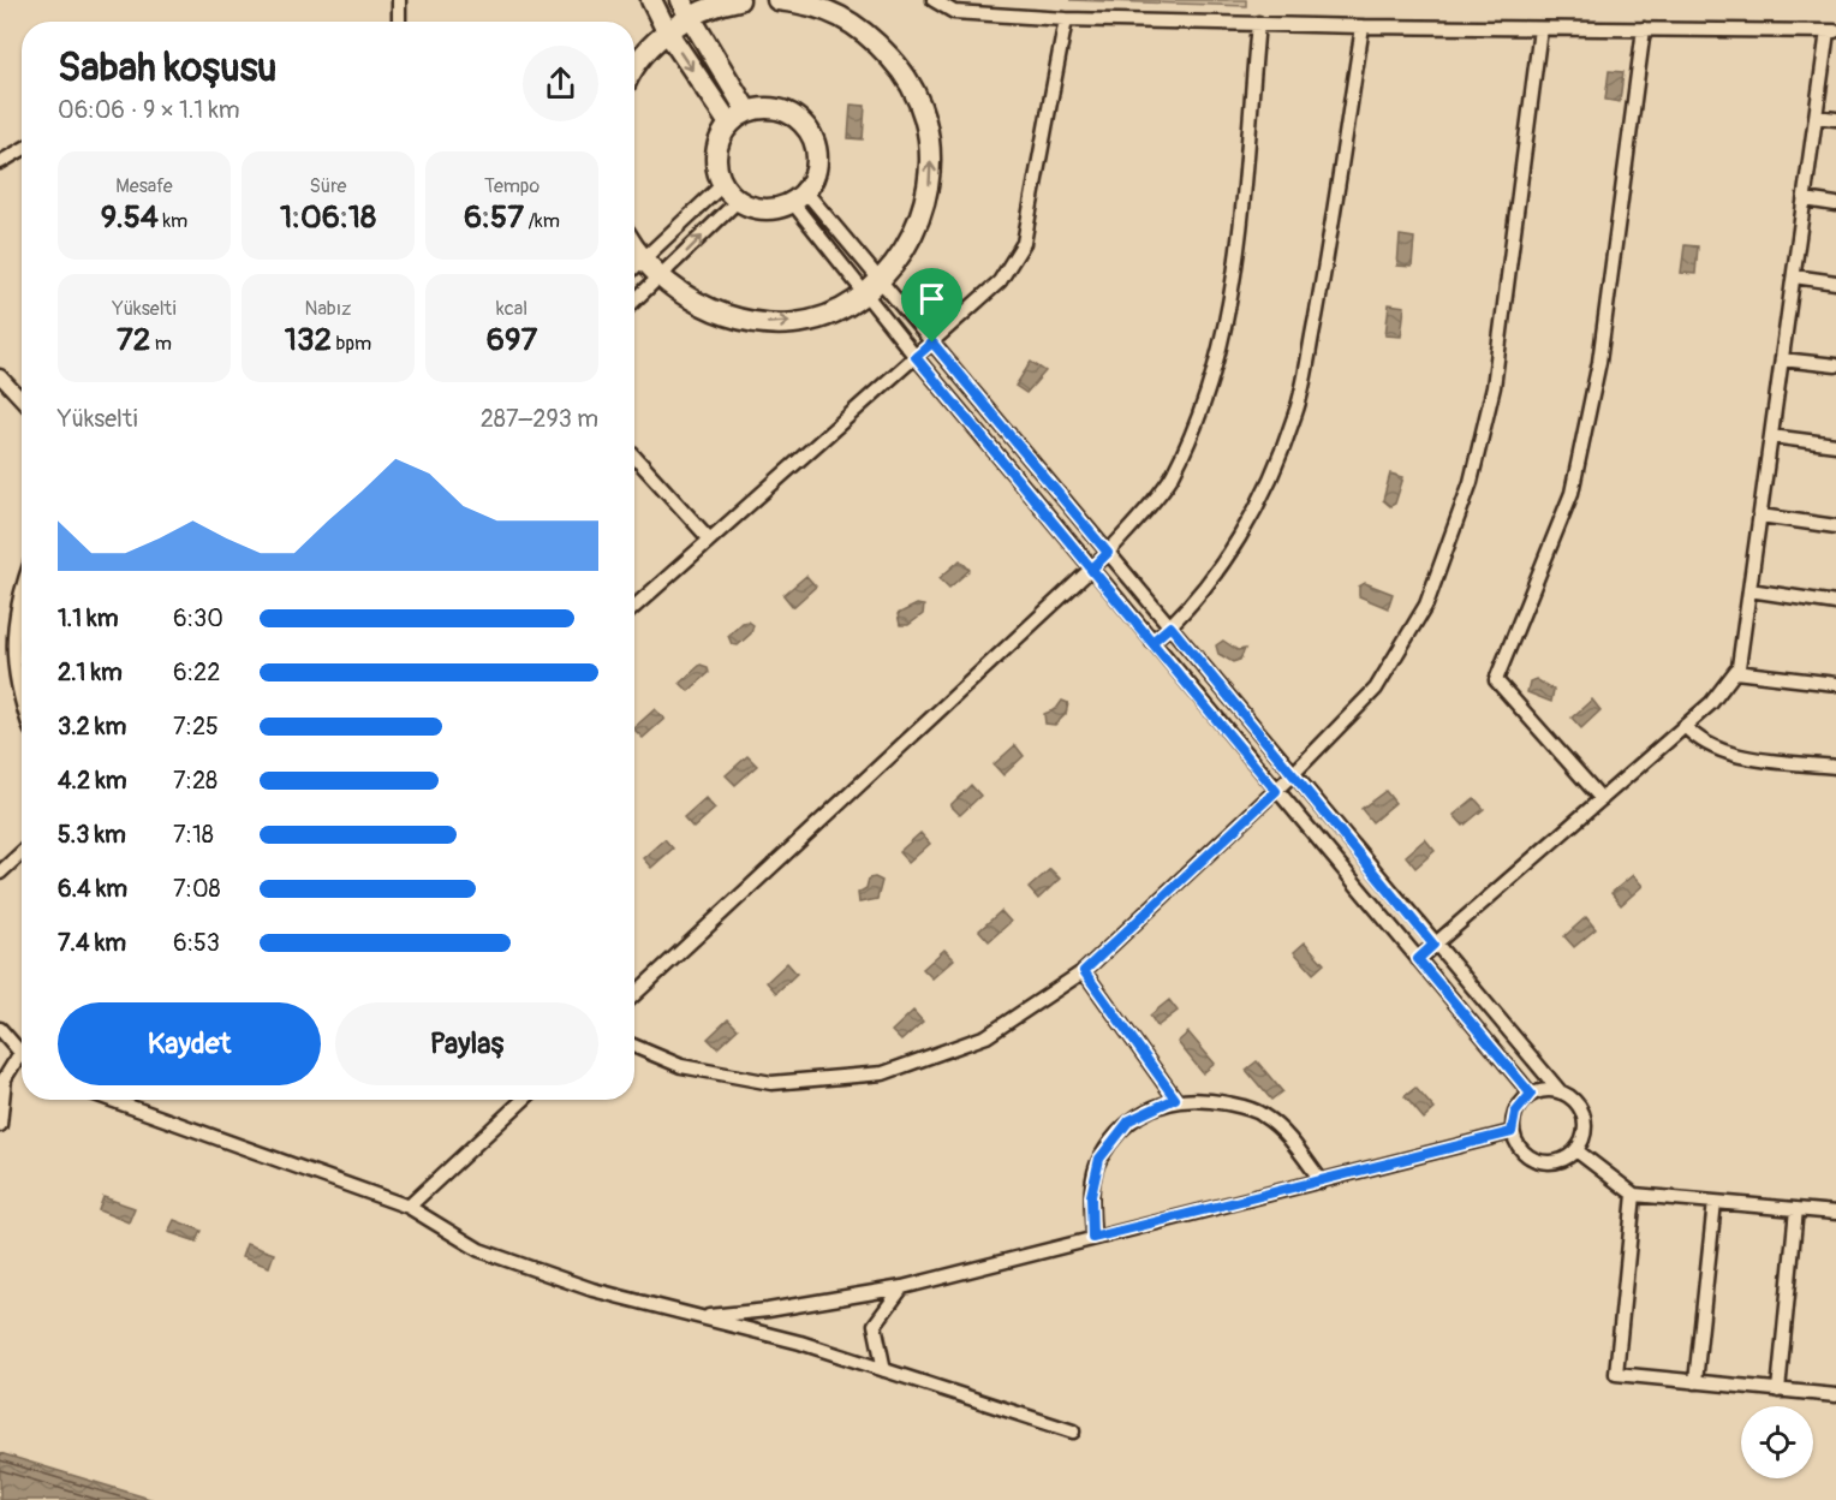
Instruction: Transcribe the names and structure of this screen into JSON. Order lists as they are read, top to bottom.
{
  "page": {
    "heading": ["Sabah koşusu", "06:06 · 9 × 1.1 km"],
    "stats": [
      ["Mesafe", "9.54 km"],
      ["Süre", "1:06:18"],
      ["Tempo", "6:57 /km"],
      ["Yükselti", "72 m"],
      ["Nabız", "132 bpm"],
      ["kcal", "697"]
    ],
    "chart": ["Yükselti", "287–293 m"],
    "list": [
      {
        "name": "1.1 km",
        "note": "6:30"
      },
      {
        "name": "2.1 km",
        "note": "6:22"
      },
      {
        "name": "3.2 km",
        "note": "7:25"
      },
      {
        "name": "4.2 km",
        "note": "7:28"
      },
      {
        "name": "5.3 km",
        "note": "7:18"
      },
      {
        "name": "6.4 km",
        "note": "7:08"
      },
      {
        "name": "7.4 km",
        "note": "6:53"
      }
    ],
    "buttons": ["Kaydet", "Paylaş"]
  }
}
